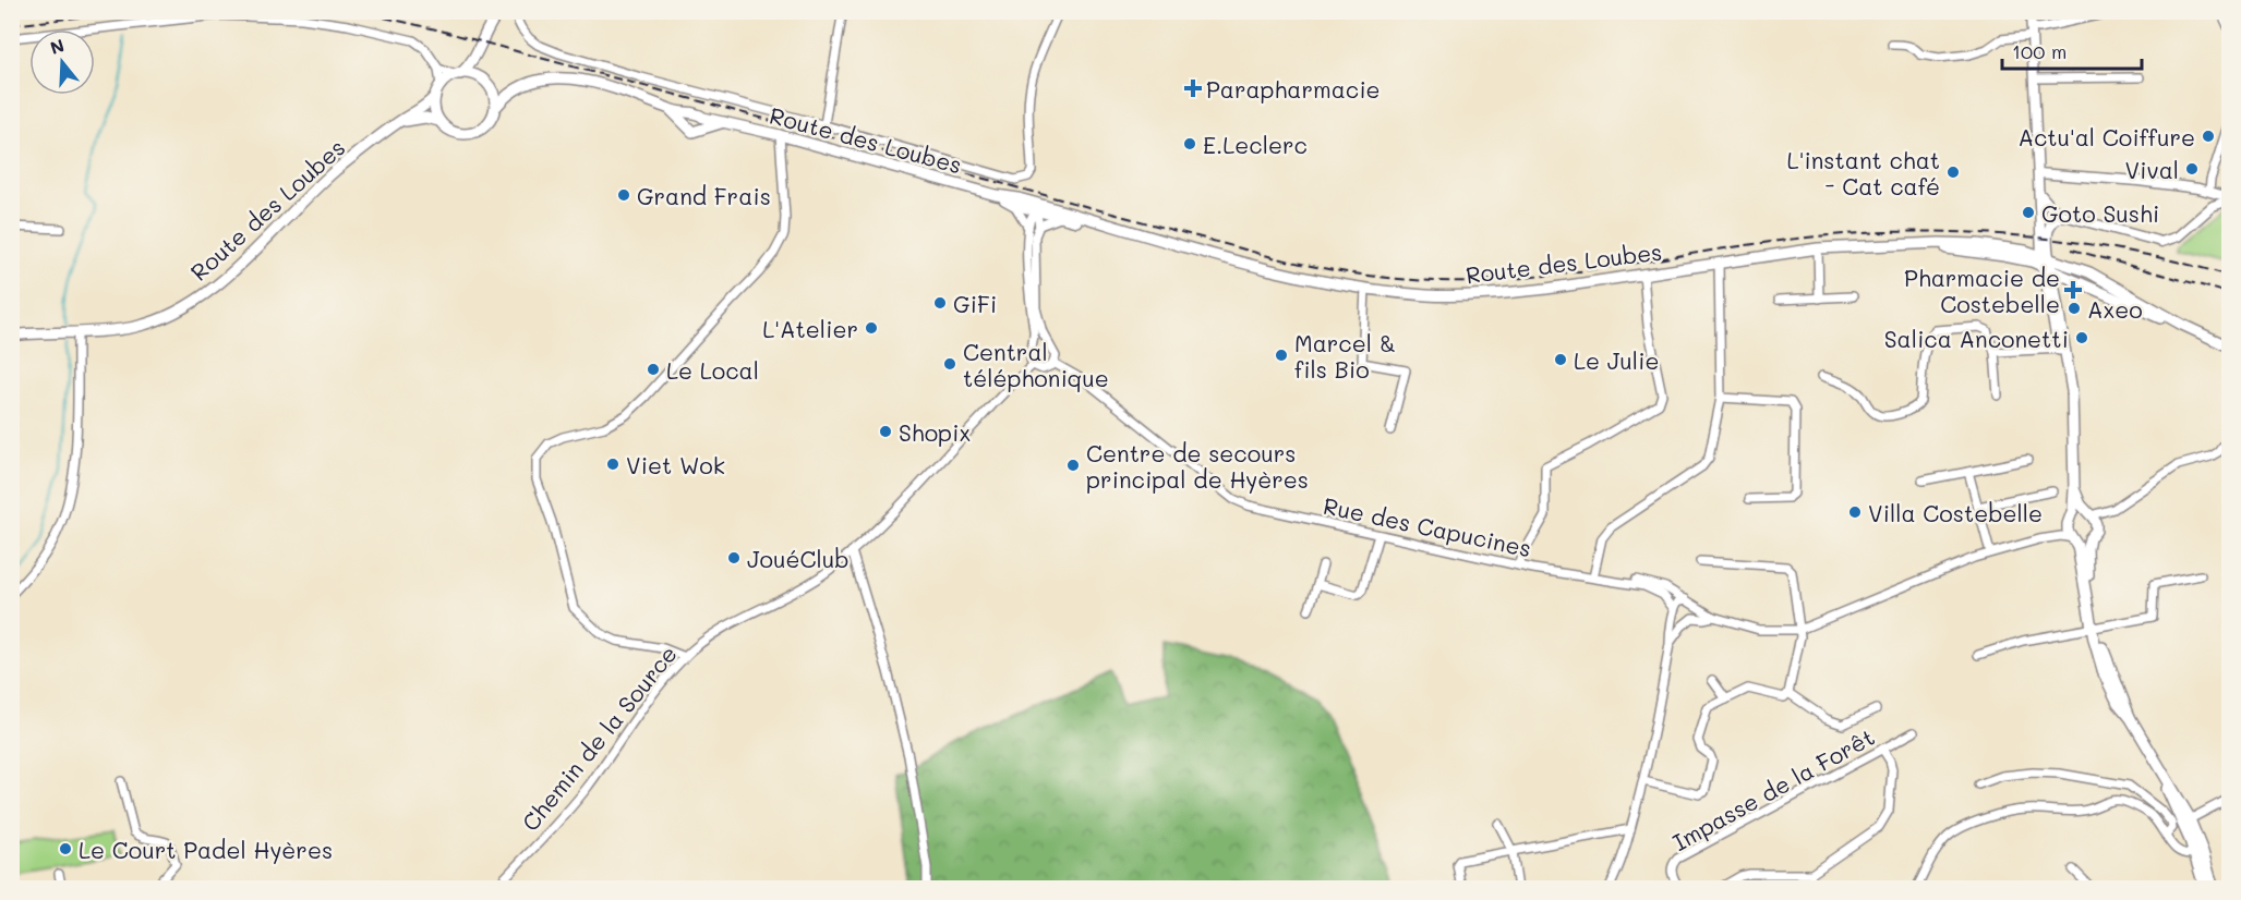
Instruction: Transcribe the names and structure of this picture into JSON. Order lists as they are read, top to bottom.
{
  "streets": {
    "main road": ["Route des Loubes"],
    "street": ["Rue des Capucines", "Chemin de la Source", "Impasse de la Forêt"]
  },
  "crossings": [
    ["Rue des Capucines", "Chemin de la Source"]
  ],
  "places": {
    "health": ["Parapharmacie", "Pharmacie de Costebelle"],
    "other": [
      "Actu'al Coiffure",
      "E.Leclerc",
      "Vival",
      "L'instant chat - Cat café",
      "Grand Frais",
      "Goto Sushi",
      "GiFi",
      "Axeo",
      "L'Atelier",
      "Salica Anconetti",
      "Marcel & fils Bio",
      "Le Julie",
      "Central téléphonique",
      "Le Local",
      "Shopix",
      "Viet Wok",
      "Centre de secours principal de Hyères",
      "Villa Costebelle",
      "JouéClub",
      "Le Court Padel Hyères"
    ]
  },
  "scale_bar": "100 m",
  "north": "top"
}
